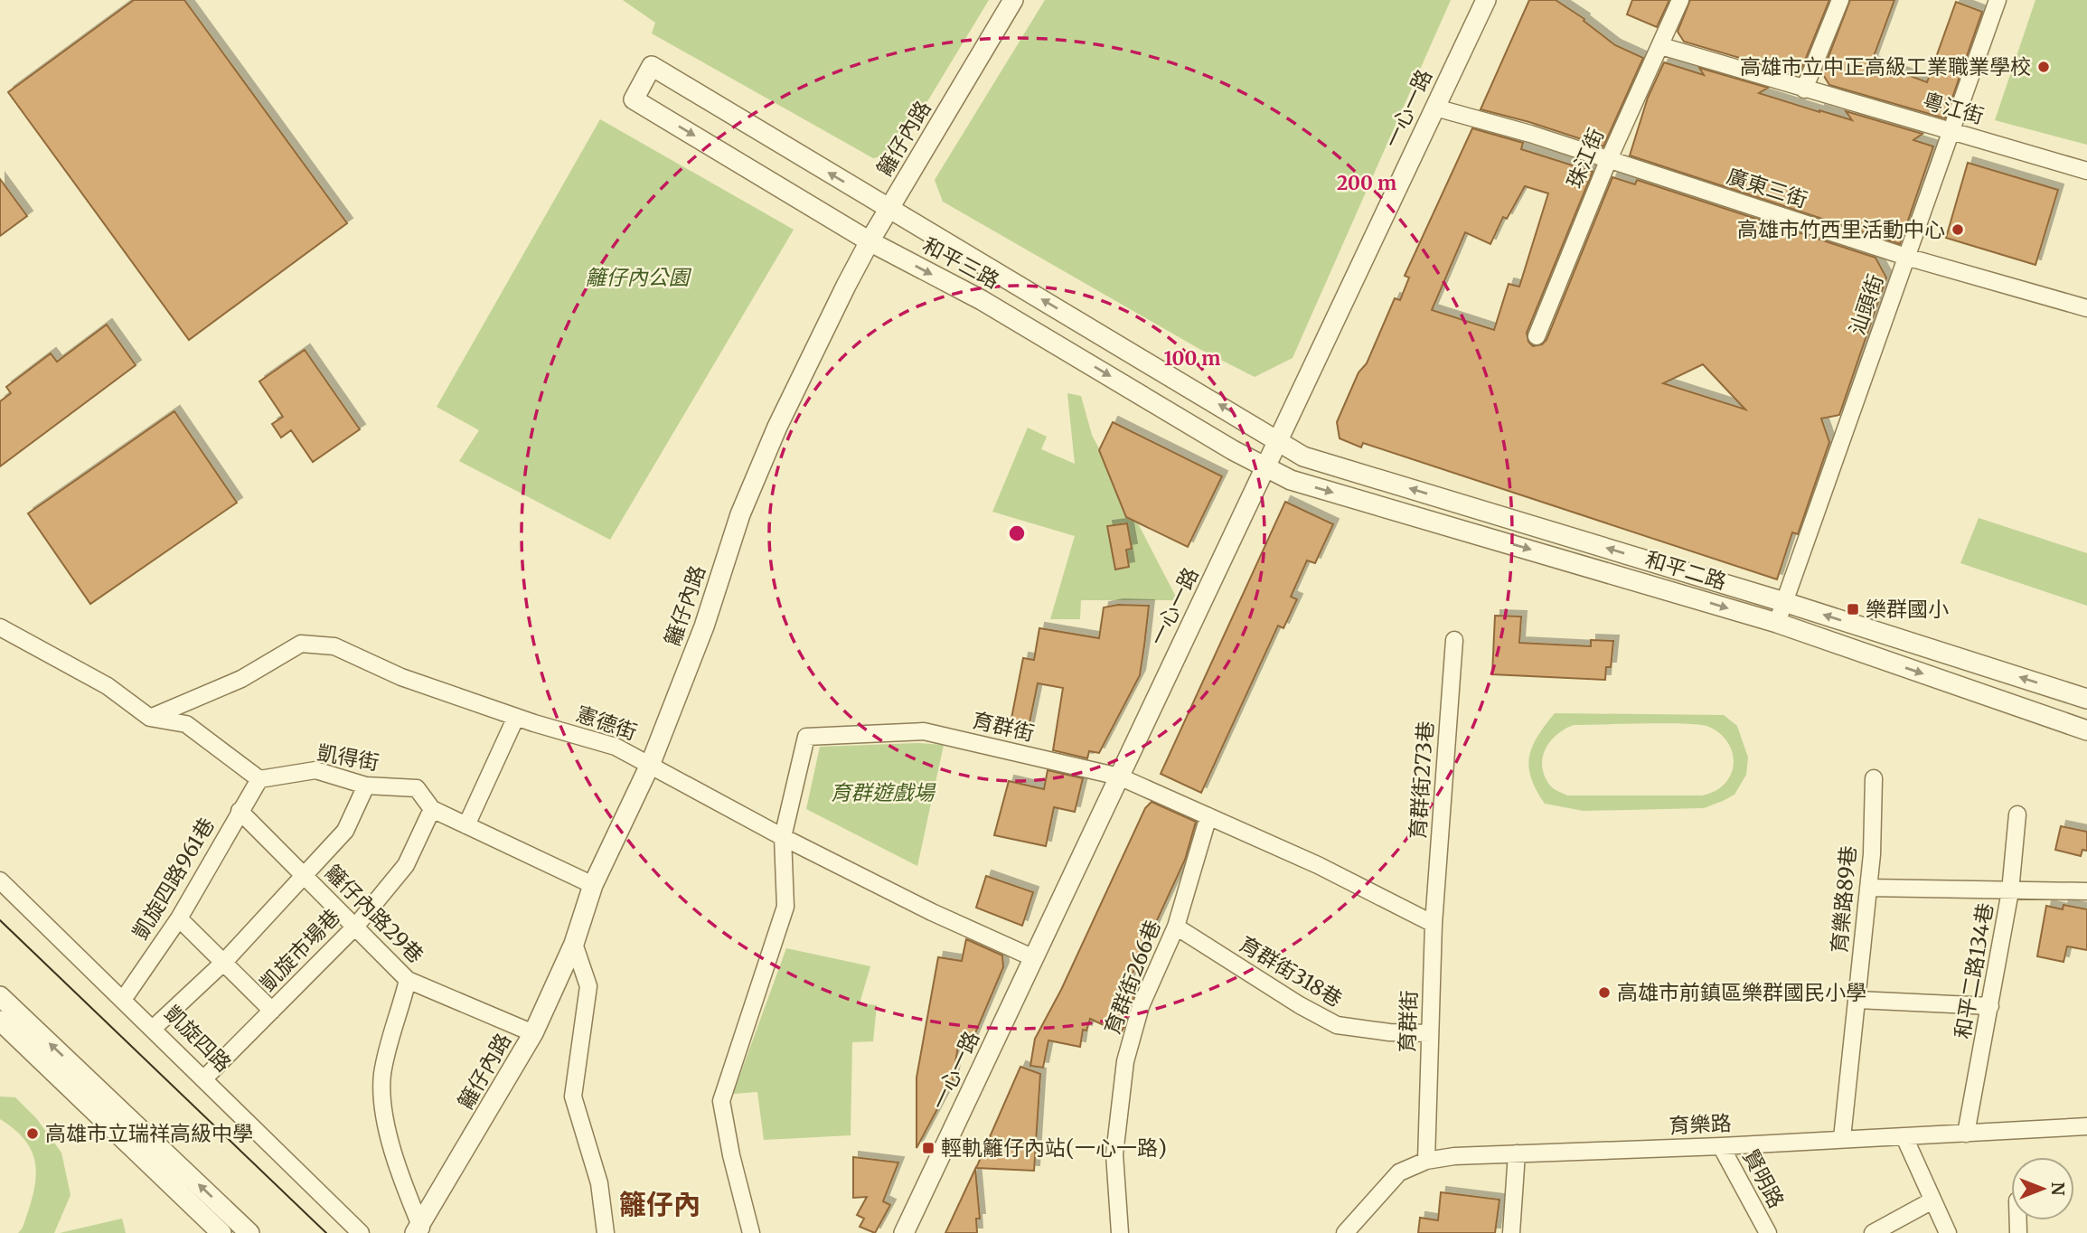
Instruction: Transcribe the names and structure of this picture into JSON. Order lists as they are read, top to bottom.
{
  "streets": {
    "street": [
      "一心一路",
      "粵江街",
      "籬仔內路",
      "珠江街",
      "廣東三街",
      "和平三路",
      "汕頭街",
      "和平二路",
      "憲德街",
      "育群街",
      "凱得街",
      "育群街273巷",
      "凱旋四路961巷",
      "育樂路89巷",
      "籬仔內路29巷",
      "凱旋市場巷",
      "和平二路134巷",
      "育群街318巷",
      "育群街266巷",
      "凱旋四路",
      "育樂路",
      "賢明路"
    ]
  },
  "crossings": [
    ["一心一路", "廣東三街"],
    ["一心一路", "和平三路"],
    ["一心一路", "和平二路"],
    ["一心一路", "憲德街"],
    ["一心一路", "育群街"],
    ["粵江街", "珠江街"],
    ["粵江街", "汕頭街"],
    ["籬仔內路", "和平三路"],
    ["籬仔內路", "憲德街"],
    ["籬仔內路", "凱得街"],
    ["籬仔內路", "籬仔內路29巷"],
    ["珠江街", "廣東三街"],
    ["廣東三街", "汕頭街"],
    ["和平三路", "和平二路"],
    ["汕頭街", "和平二路"],
    ["憲德街", "育群街"],
    ["育群街", "育群街273巷"],
    ["育群街", "育群街318巷"],
    ["育群街", "育群街266巷"],
    ["育群街", "育樂路"],
    ["凱得街", "凱旋四路961巷"],
    ["凱得街", "凱旋市場巷"],
    ["凱旋四路961巷", "籬仔內路29巷"],
    ["凱旋四路961巷", "凱旋四路"],
    ["育樂路89巷", "育樂路"],
    ["籬仔內路29巷", "凱旋市場巷"],
    ["凱旋市場巷", "凱旋四路"],
    ["和平二路134巷", "育樂路"],
    ["育群街318巷", "育群街266巷"],
    ["育樂路", "賢明路"]
  ],
  "districts": ["籬仔內"],
  "parks": ["籬仔內公園", "育群遊戲場"],
  "places": {
    "other": [
      "高雄市立中正高級工業職業學校",
      "高雄市竹西里活動中心",
      "高雄市前鎮區樂群國民小學",
      "高雄市立瑞祥高級中學"
    ],
    "transit": ["樂群國小", "輕軌籬仔內站(一心一路)"]
  },
  "north": "right",
  "rings": ["200 m", "100 m"]
}
